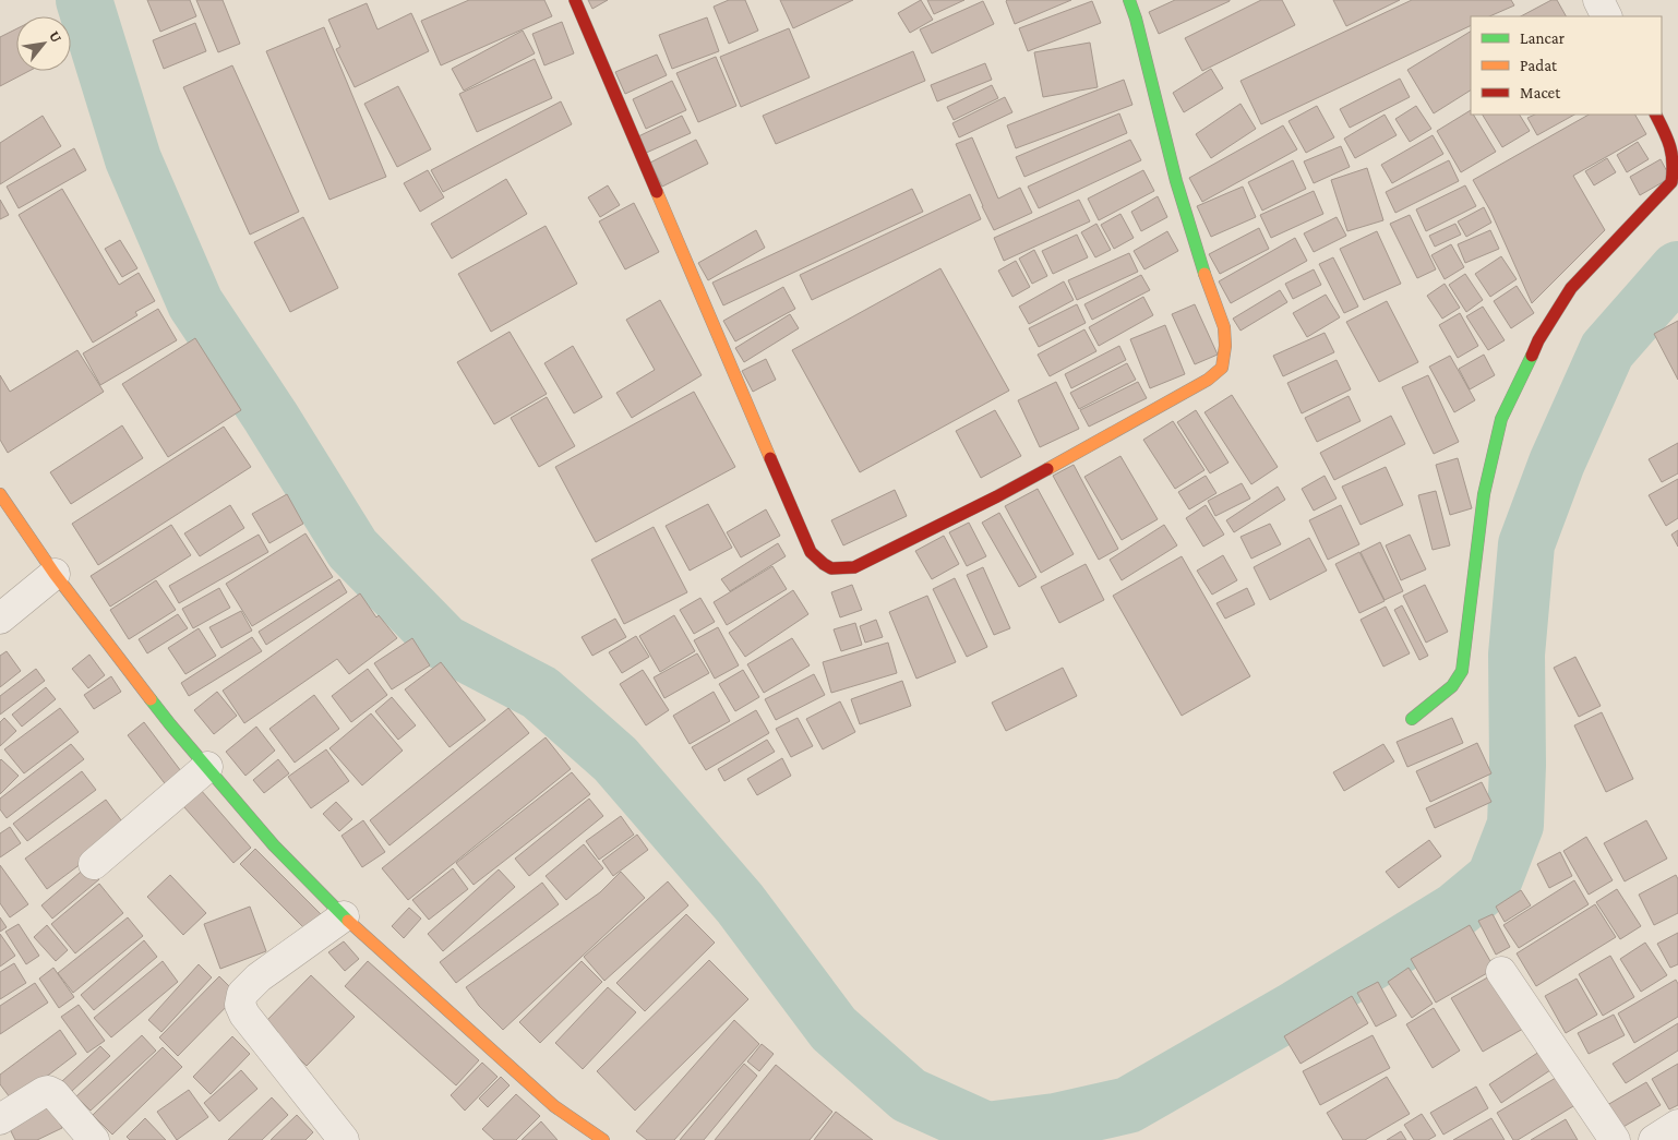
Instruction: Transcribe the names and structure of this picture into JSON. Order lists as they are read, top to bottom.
{
  "legend": ["Lancar", "Padat", "Macet"],
  "north": "top right"
}
